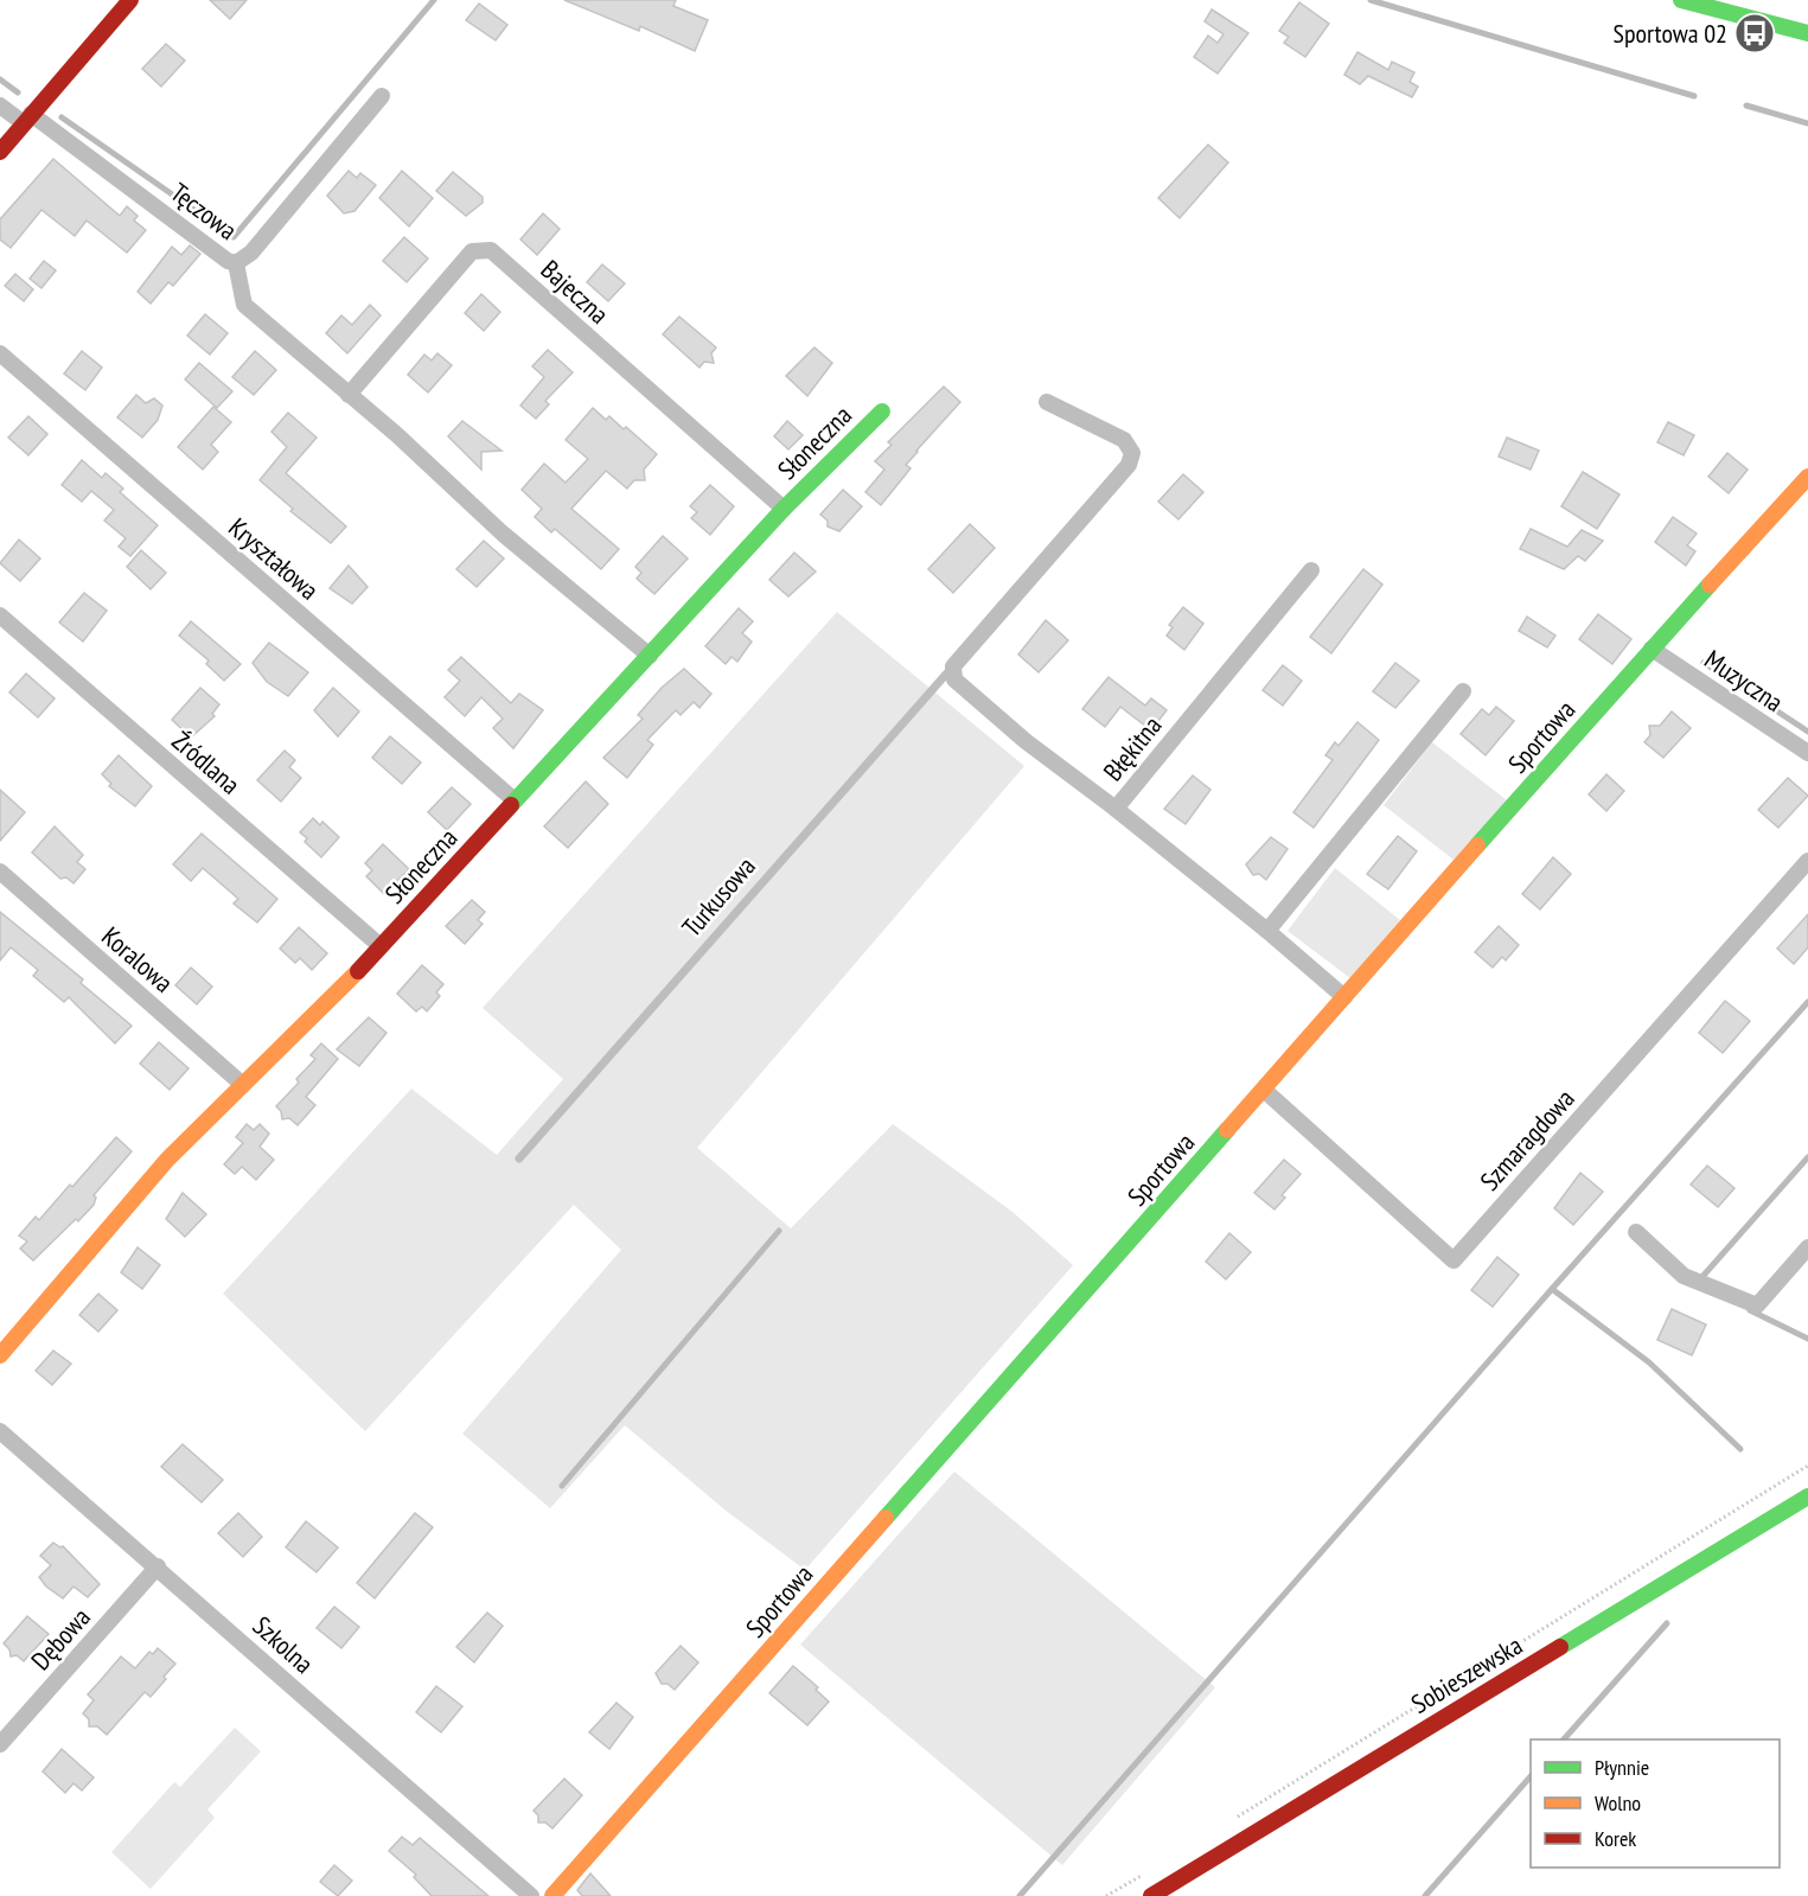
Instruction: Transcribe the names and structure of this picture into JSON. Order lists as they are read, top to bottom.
{
  "streets": {
    "street": [
      "Tęczowa",
      "Bajeczna",
      "Słoneczna",
      "Kryształowa",
      "Muzyczna",
      "Sportowa",
      "Błękitna",
      "Źródlana",
      "Turkusowa",
      "Koralowa",
      "Szmaragdowa",
      "Dębowa",
      "Szkolna",
      "Sobieszewska"
    ]
  },
  "crossings": [
    ["Bajeczna", "Słoneczna"],
    ["Słoneczna", "Kryształowa"],
    ["Słoneczna", "Źródlana"],
    ["Słoneczna", "Koralowa"],
    ["Muzyczna", "Sportowa"],
    ["Sportowa", "Błękitna"],
    ["Sportowa", "Szmaragdowa"],
    ["Dębowa", "Szkolna"]
  ],
  "places": {
    "bus stop": ["Sportowa 02"]
  },
  "legend": ["Płynnie", "Wolno", "Korek"]
}
